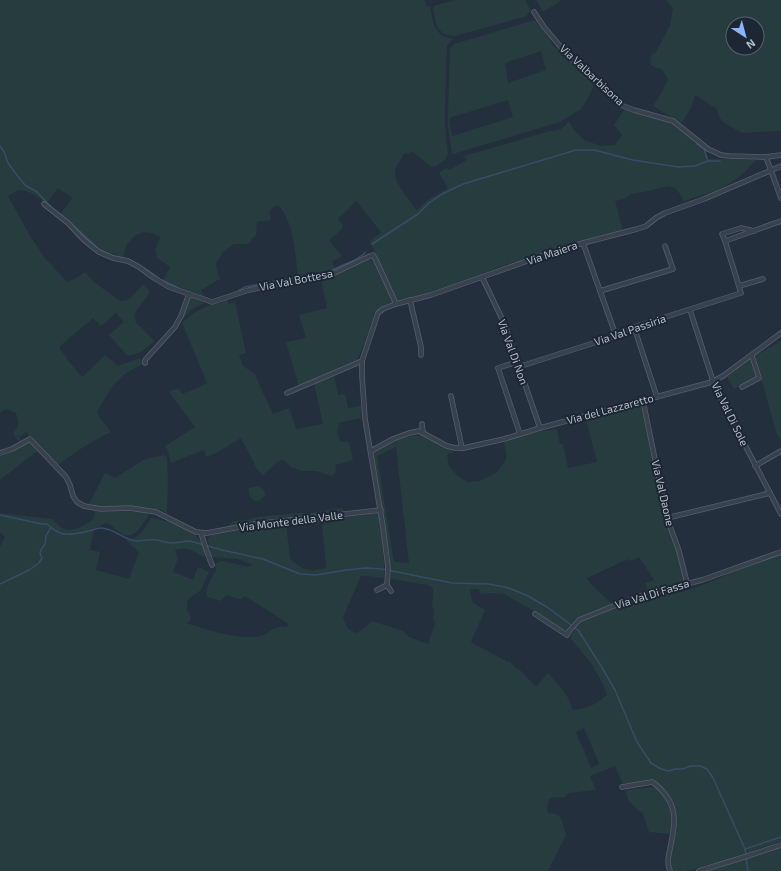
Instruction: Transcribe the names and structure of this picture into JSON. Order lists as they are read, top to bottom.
{
  "streets": {
    "street": [
      "Via Valbarbisona",
      "Via Maiera",
      "Via Val Bottesa",
      "Via Val Passiria",
      "Via Val Di Non",
      "Via del Lazzaretto",
      "Via Val Di Sole",
      "Via Val Daone",
      "Via Monte della Valle",
      "Via Val Di Fassa"
    ]
  },
  "crossings": [
    ["Via Maiera", "Via Val Bottesa"],
    ["Via Maiera", "Via Val Di Non"],
    ["Via Val Passiria", "Via Val Di Non"],
    ["Via Val Passiria", "Via del Lazzaretto"],
    ["Via Val Passiria", "Via Val Di Sole"],
    ["Via Val Di Non", "Via del Lazzaretto"],
    ["Via del Lazzaretto", "Via Val Di Sole"],
    ["Via del Lazzaretto", "Via Val Daone"],
    ["Via Val Daone", "Via Val Di Fassa"]
  ],
  "north": "bottom right"
}
